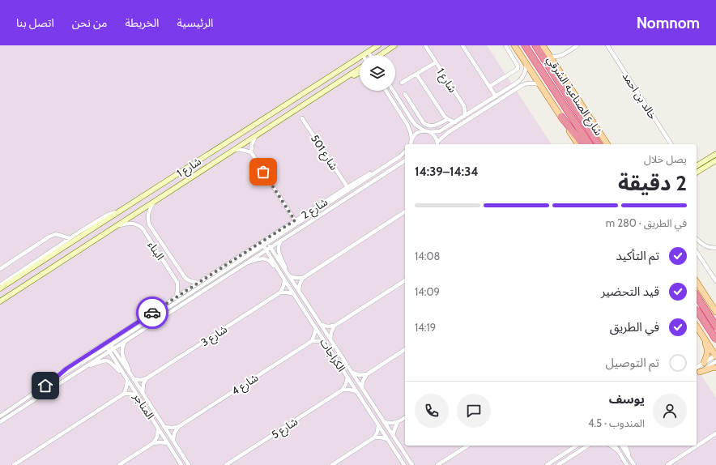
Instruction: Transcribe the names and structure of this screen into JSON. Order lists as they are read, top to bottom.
{
  "streets": {
    "main road": ["شارع الصناعية الشرقي"],
    "street": [
      "شارع 1",
      "خالد بن احمد",
      "شارع 501",
      "شارع 2",
      "البناء",
      "شارع 3",
      "الكراجات",
      "شارع 4",
      "المناجر",
      "شارع 5"
    ]
  },
  "crossings": [
    ["شارع 1", "البناء"],
    ["شارع 501", "شارع 2"],
    ["شارع 2", "البناء"],
    ["شارع 2", "الكراجات"],
    ["شارع 2", "المناجر"],
    ["شارع 3", "المناجر"]
  ],
  "page": {
    "header": "Nomnom",
    "nav": [
      "الرئيسية",
      "الخريطة",
      "من نحن",
      "اتصل بنا"
    ],
    "heading": ["2 دقيقة", "يصل خلال", "14:34–14:39"],
    "panel": ["يوسف", "المندوب · 4.5"],
    "bar": "في الطريق · 280 m",
    "list": [
      ["تم التأكيد", "14:08"],
      ["قيد التحضير", "14:09"],
      ["في الطريق", "14:19"],
      "تم التوصيل"
    ]
  }
}
